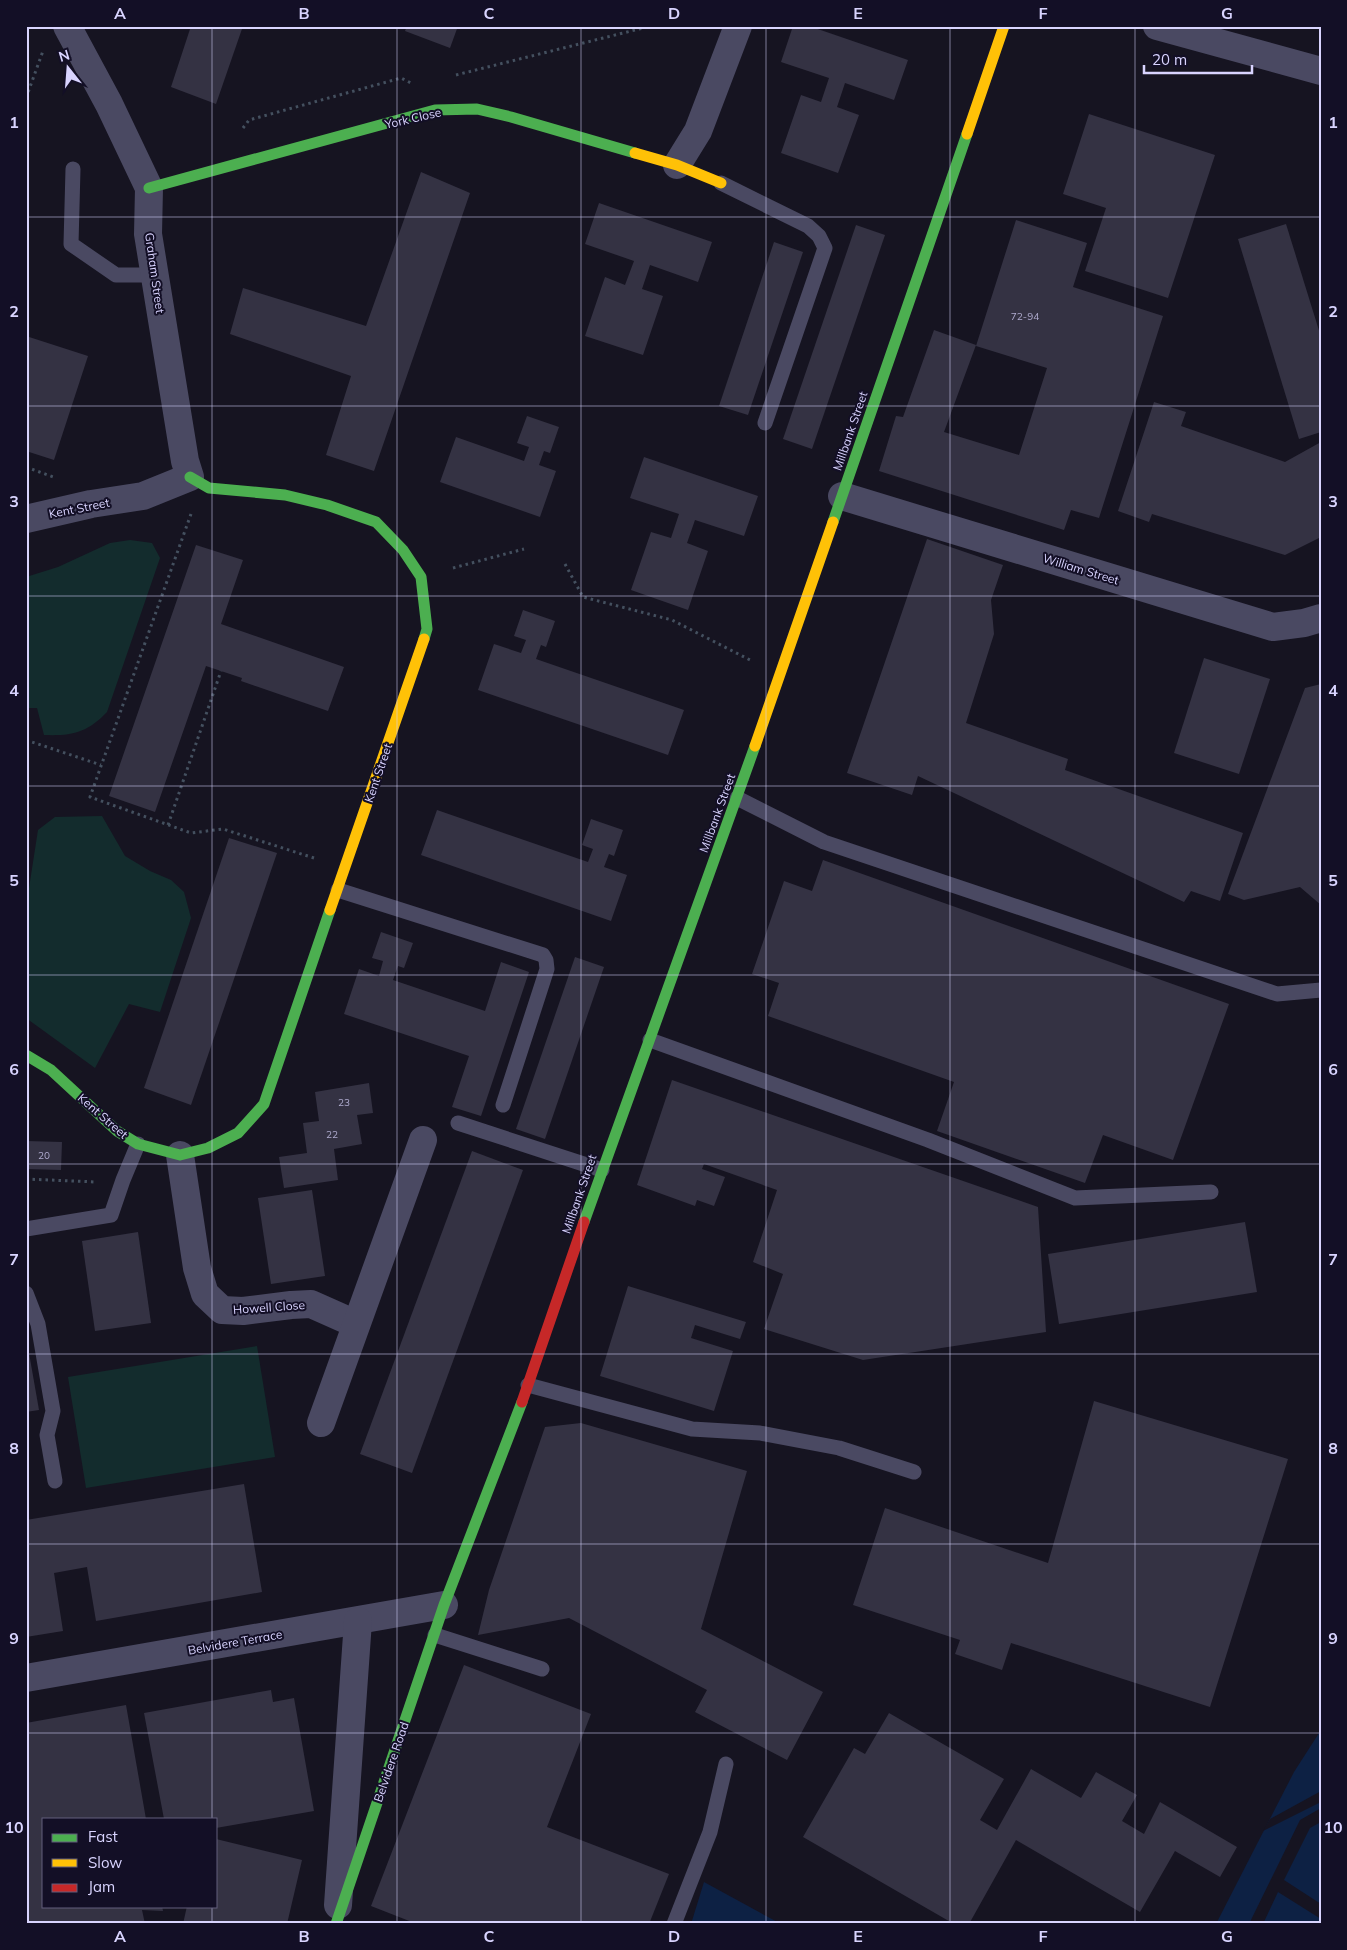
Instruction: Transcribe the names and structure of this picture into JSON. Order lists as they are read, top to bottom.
{
  "streets": {
    "street": [
      "York Close",
      "Graham Street",
      "Millbank Street",
      "Kent Street",
      "William Street",
      "Howell Close",
      "Belvidere Terrace",
      "Belvidere Road"
    ]
  },
  "crossings": [
    ["York Close", "Graham Street"],
    ["Graham Street", "Kent Street"],
    ["Millbank Street", "William Street"],
    ["Millbank Street", "Belvidere Terrace"],
    ["Millbank Street", "Belvidere Road"],
    ["Kent Street", "Howell Close"],
    ["Belvidere Terrace", "Belvidere Road"]
  ],
  "house_numbers": [
    "72-94",
    "23",
    "22",
    "20"
  ],
  "legend": ["Fast", "Slow", "Jam"],
  "scale_bar": "20 m",
  "north": "top",
  "grid": {
    "columns": [
      "A",
      "B",
      "C",
      "D",
      "E",
      "F",
      "G"
    ],
    "rows": [
      "1",
      "2",
      "3",
      "4",
      "5",
      "6",
      "7",
      "8",
      "9",
      "10"
    ]
  }
}
